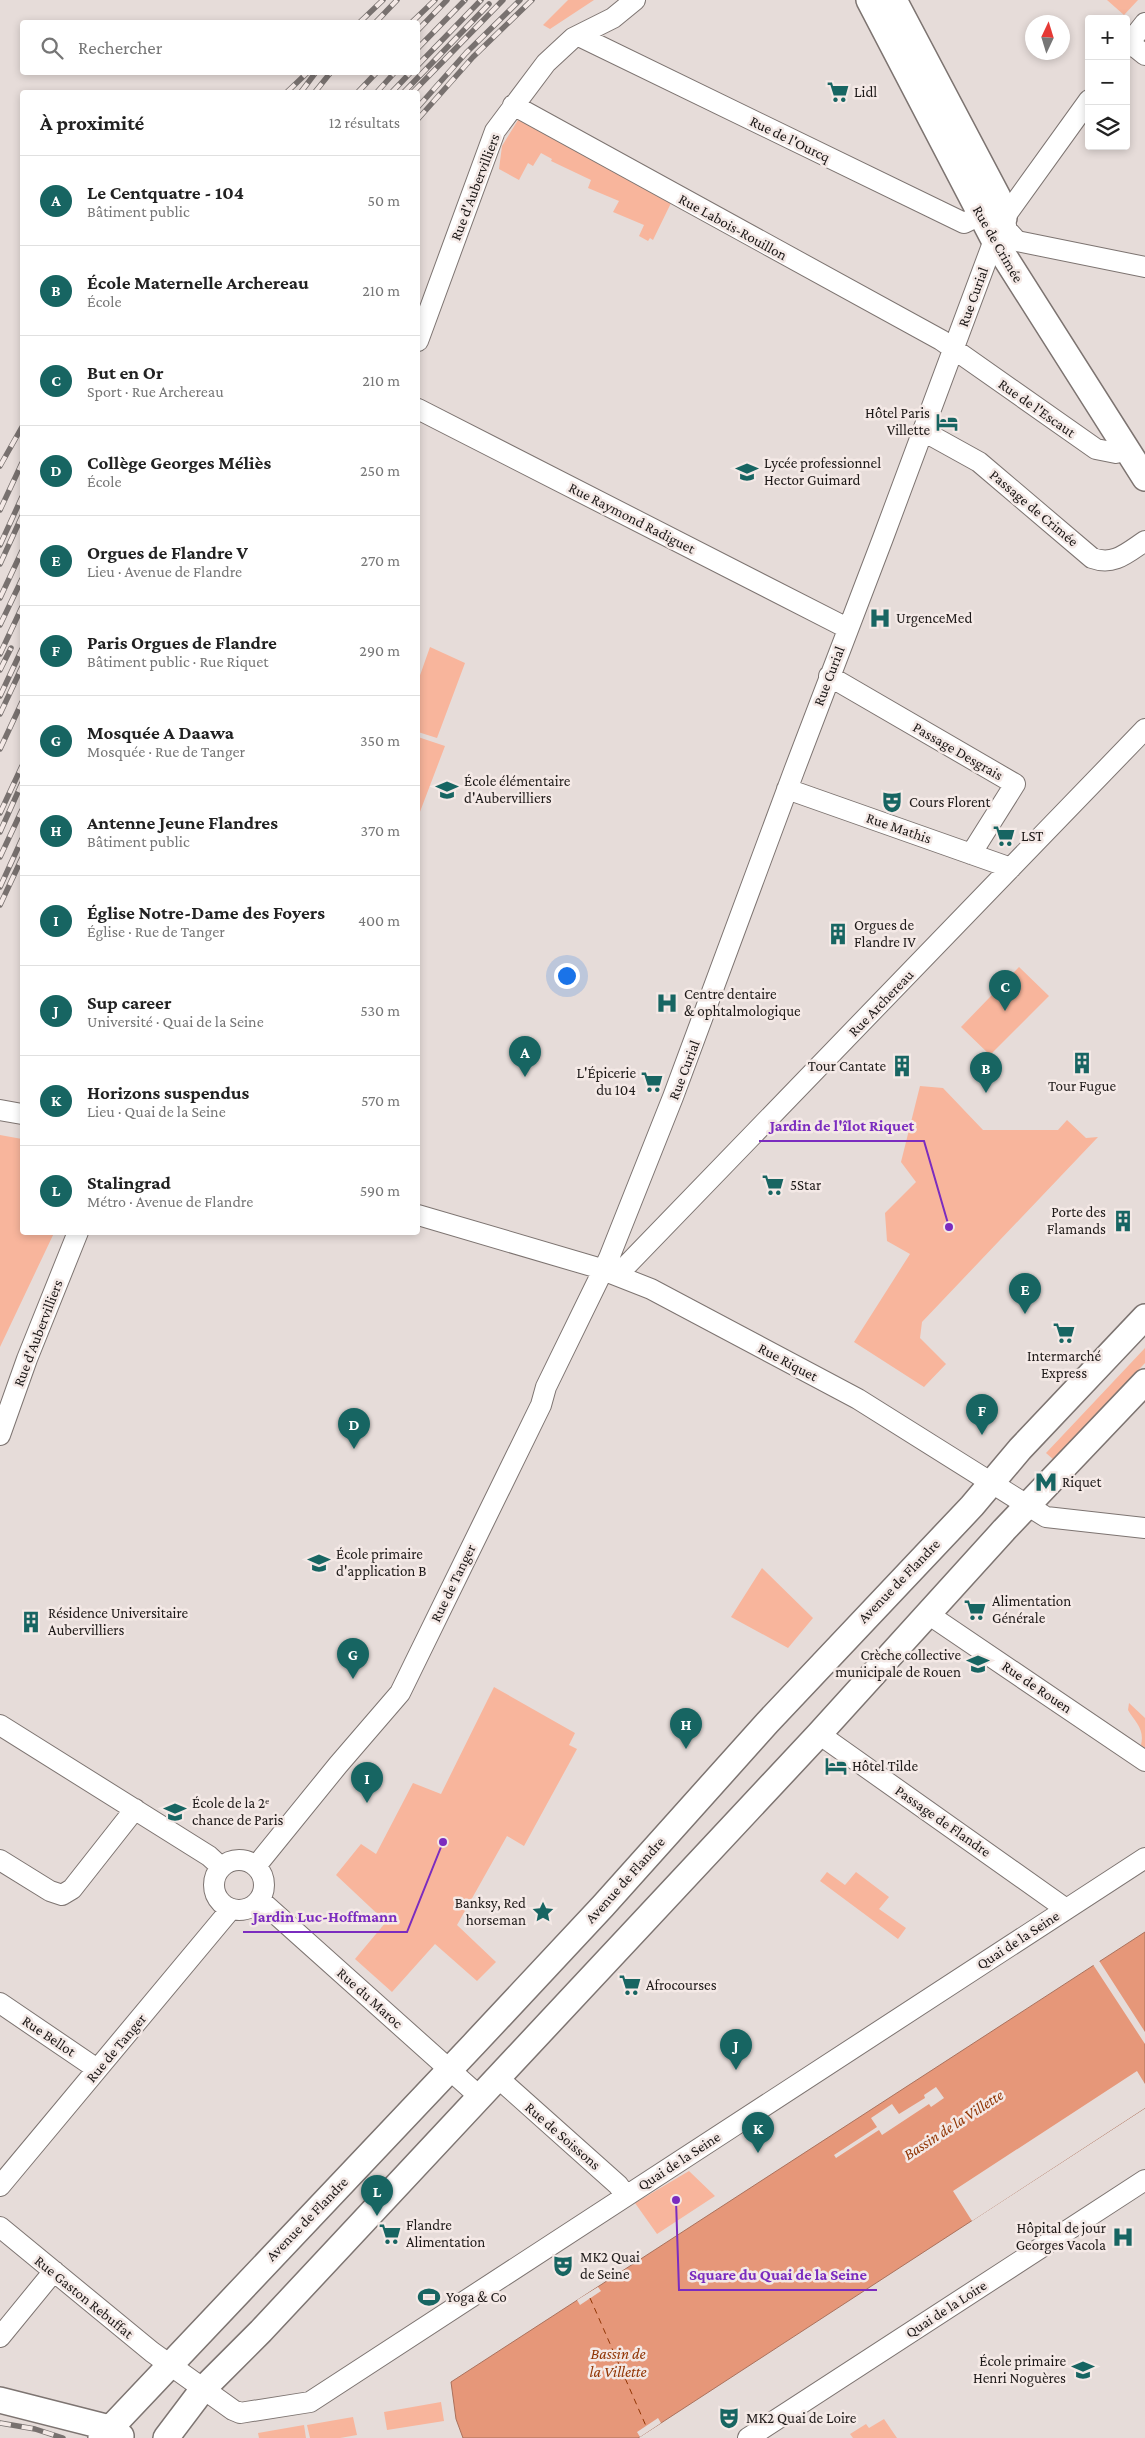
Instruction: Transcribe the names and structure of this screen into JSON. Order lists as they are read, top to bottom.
{
  "streets": {
    "main road": ["Rue de Crimée", "Avenue de Flandre"],
    "street": [
      "Rue de l'Ourcq",
      "Rue d'Aubervilliers",
      "Rue Labois-Rouillon",
      "Rue Curial",
      "Rue de l'Escaut",
      "Passage de Crimée",
      "Rue Raymond Radiguet",
      "Passage Desgrais",
      "Rue Mathis",
      "Rue Archereau",
      "Rue Riquet",
      "Rue de Tanger",
      "Rue de Rouen",
      "Passage de Flandre",
      "Quai de la Seine",
      "Rue du Maroc",
      "Rue Bellot",
      "Rue de Soissons",
      "Rue Gaston Rebuffat",
      "Quai de la Loire"
    ]
  },
  "crossings": [
    ["Rue de l'Ourcq", "Rue d'Aubervilliers"],
    ["Rue de l'Ourcq", "Rue de Crimée"],
    ["Rue de l'Ourcq", "Rue Curial"],
    ["Rue d'Aubervilliers", "Rue Labois-Rouillon"],
    ["Rue Labois-Rouillon", "Rue Curial"],
    ["Rue Labois-Rouillon", "Rue de l'Escaut"],
    ["Rue de Crimée", "Rue Curial"],
    ["Rue de Crimée", "Rue de l'Escaut"],
    ["Rue Curial", "Rue de l'Escaut"],
    ["Rue Curial", "Passage de Crimée"],
    ["Rue Curial", "Rue Raymond Radiguet"],
    ["Rue Curial", "Passage Desgrais"],
    ["Rue Curial", "Rue Mathis"],
    ["Rue Curial", "Rue Archereau"],
    ["Rue Curial", "Rue Riquet"],
    ["Rue Curial", "Rue de Tanger"],
    ["Passage Desgrais", "Rue Mathis"],
    ["Rue Mathis", "Rue Archereau"],
    ["Rue Archereau", "Rue Riquet"],
    ["Rue Archereau", "Rue de Tanger"],
    ["Rue Riquet", "Avenue de Flandre"],
    ["Rue Riquet", "Rue de Tanger"],
    ["Avenue de Flandre", "Quai de la Seine"],
    ["Avenue de Flandre", "Rue du Maroc"],
    ["Avenue de Flandre", "Rue Gaston Rebuffat"],
    ["Rue de Tanger", "Rue du Maroc"],
    ["Rue de Tanger", "Rue Bellot"],
    ["Passage de Flandre", "Quai de la Seine"],
    ["Quai de la Seine", "Rue de Soissons"],
    ["Quai de la Seine", "Rue Gaston Rebuffat"]
  ],
  "water": ["Bassin de la Villette"],
  "places": {
    "supermarket": [
      "Lidl",
      "LST",
      "L'Épicerie du 104",
      "5Star",
      "Intermarché Express",
      "Alimentation Générale",
      "Afrocourses",
      "Flandre Alimentation"
    ],
    "hotel": ["Hôtel Paris Villette", "Hôtel Tilde"],
    "school or university": [
      "Lycée professionnel Hector Guimard",
      "École élémentaire d'Aubervilliers",
      "École primaire d'application B",
      "Crèche collective municipale de Rouen",
      "École de la 2ᵉ chance de Paris",
      "École primaire Henri Noguères"
    ],
    "hospital": ["UrgenceMed", "Centre dentaire & ophtalmologique", "Hôpital de jour Georges Vacola"],
    "theatre": ["Cours Florent", "MK2 Quai de Seine", "MK2 Quai de Loire"],
    "building": [
      "Orgues de Flandre IV",
      "Tour Fugue",
      "Tour Cantate",
      "Porte des Flamands",
      "Résidence Universitaire Aubervilliers"
    ],
    "other": ["Jardin de l'îlot Riquet", "Jardin Luc-Hoffmann", "Square du Quai de la Seine"],
    "metro station": ["Riquet"],
    "place": ["Banksy, Red horseman"],
    "sports": ["Yoga & Co"]
  },
  "north": "top",
  "page": {
    "map_buttons": ["+", "−"],
    "search": "Rechercher",
    "heading": ["À proximité", "12 résultats"],
    "list": [
      {
        "mark": "A",
        "name": "Le Centquatre - 104",
        "note": "Bâtiment public",
        "value": "50 m"
      },
      {
        "mark": "B",
        "name": "École Maternelle Archereau",
        "note": "École",
        "value": "210 m"
      },
      {
        "mark": "C",
        "name": "But en Or",
        "note": "Sport · Rue Archereau",
        "value": "210 m"
      },
      {
        "mark": "D",
        "name": "Collège Georges Méliès",
        "note": "École",
        "value": "250 m"
      },
      {
        "mark": "E",
        "name": "Orgues de Flandre V",
        "note": "Lieu · Avenue de Flandre",
        "value": "270 m"
      },
      {
        "mark": "F",
        "name": "Paris Orgues de Flandre",
        "note": "Bâtiment public · Rue Riquet",
        "value": "290 m"
      },
      {
        "mark": "G",
        "name": "Mosquée A Daawa",
        "note": "Mosquée · Rue de Tanger",
        "value": "350 m"
      },
      {
        "mark": "H",
        "name": "Antenne Jeune Flandres",
        "note": "Bâtiment public",
        "value": "370 m"
      },
      {
        "mark": "I",
        "name": "Église Notre-Dame des Foyers",
        "note": "Église · Rue de Tanger",
        "value": "400 m"
      },
      {
        "mark": "J",
        "name": "Sup career",
        "note": "Université · Quai de la Seine",
        "value": "530 m"
      },
      {
        "mark": "K",
        "name": "Horizons suspendus",
        "note": "Lieu · Quai de la Seine",
        "value": "570 m"
      },
      {
        "mark": "L",
        "name": "Stalingrad",
        "note": "Métro · Avenue de Flandre",
        "value": "590 m"
      }
    ],
    "pins": [
      "C",
      "A",
      "B",
      "E",
      "F",
      "D",
      "G",
      "H",
      "I",
      "J",
      "K",
      "L"
    ]
  }
}
